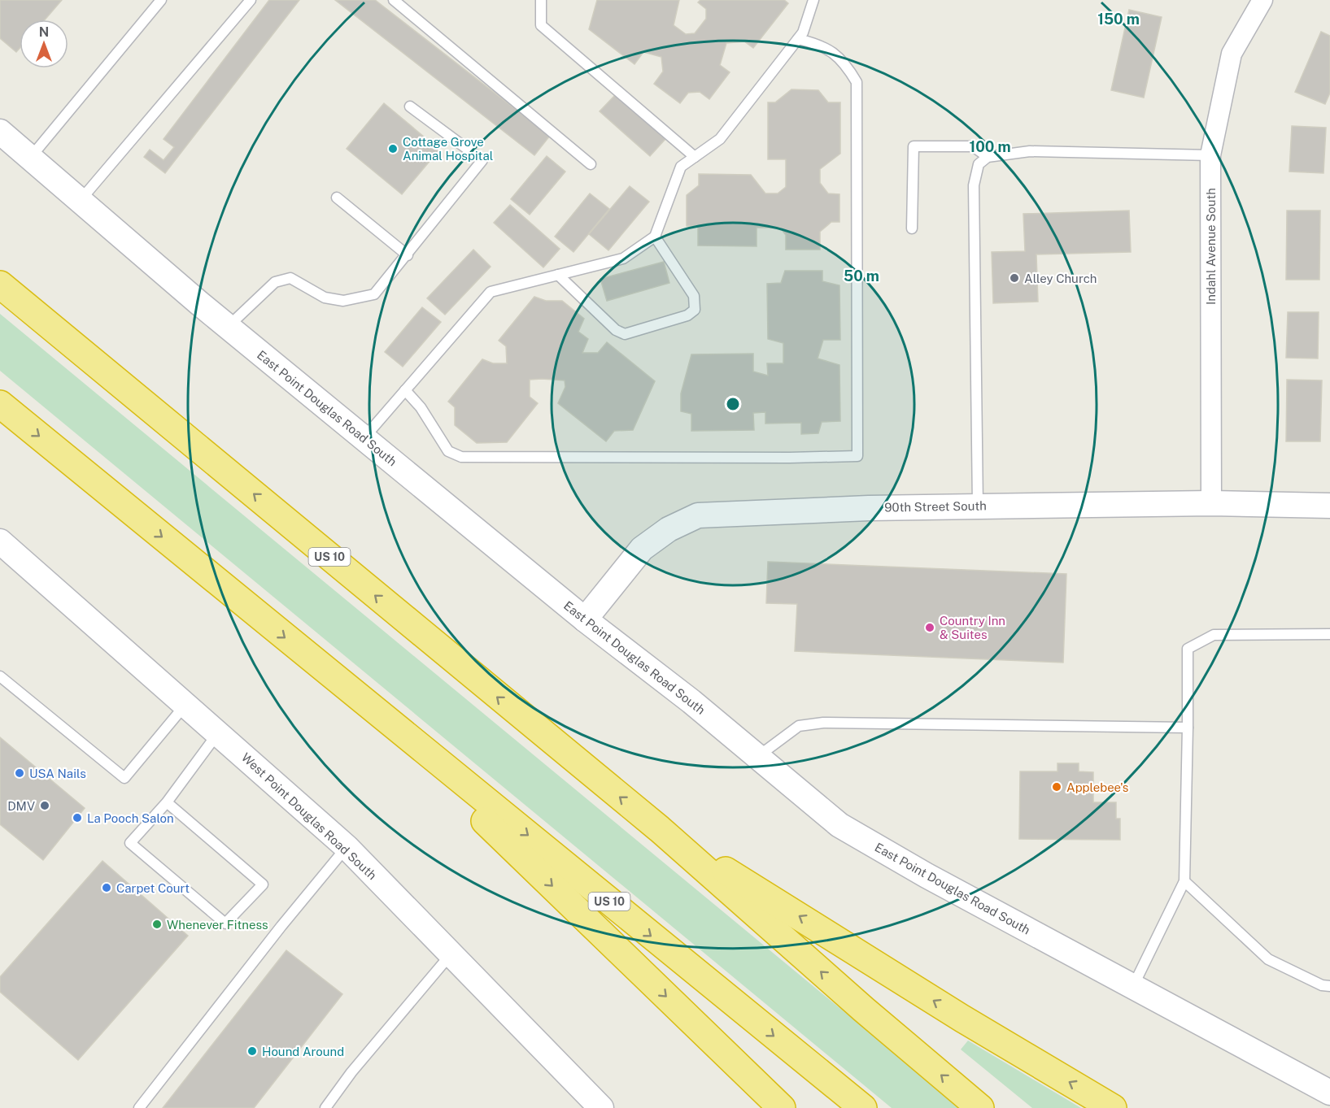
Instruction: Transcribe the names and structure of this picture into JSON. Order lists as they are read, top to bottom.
{
  "streets": {
    "highway": ["US 10"],
    "street": [
      "Indahl Avenue South",
      "East Point Douglas Road South",
      "90th Street South",
      "West Point Douglas Road South"
    ]
  },
  "crossings": [
    ["Indahl Avenue South", "90th Street South"],
    ["East Point Douglas Road South", "90th Street South"]
  ],
  "places": [
    "Cottage Grove Animal Hospital",
    "Alley Church",
    "Country Inn & Suites",
    "USA Nails",
    "Applebee's",
    "DMV",
    "La Pooch Salon",
    "Carpet Court",
    "Whenever Fitness",
    "Hound Around"
  ],
  "north": "top",
  "rings": ["150 m", "100 m", "50 m"]
}
